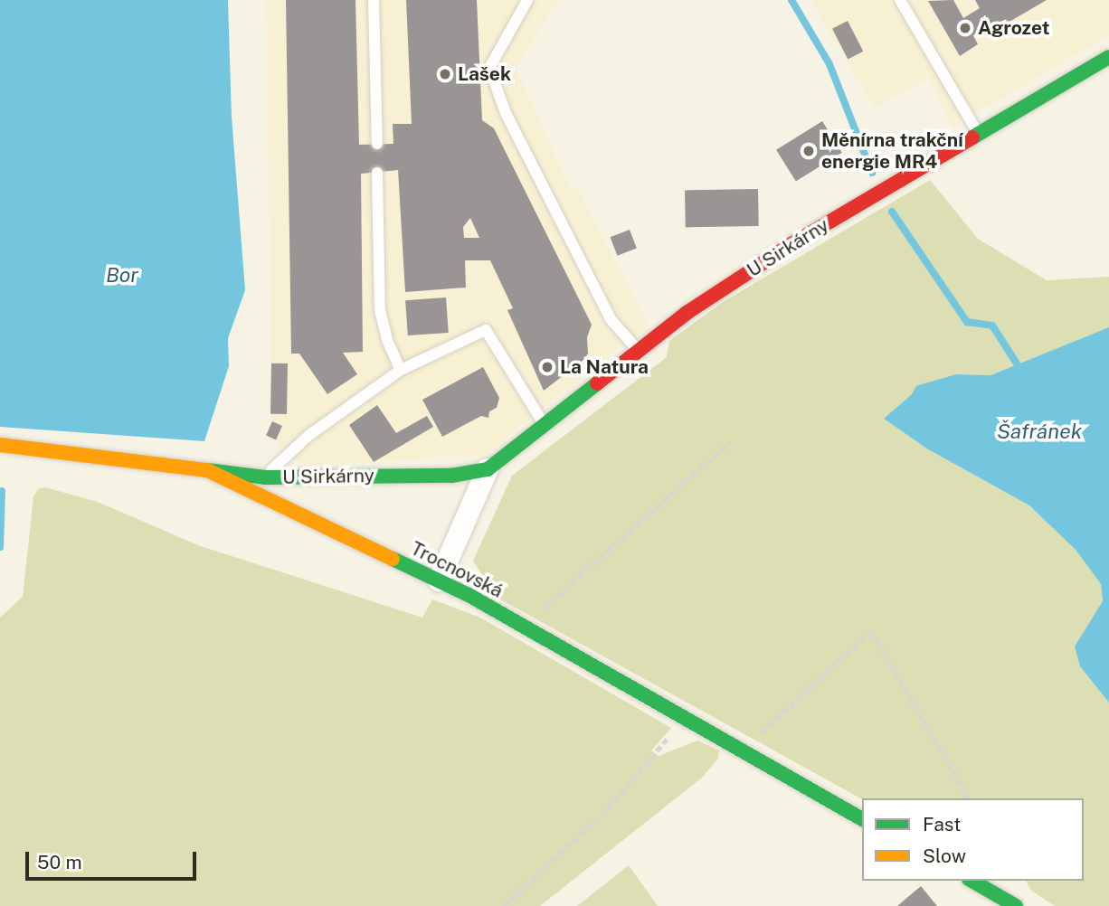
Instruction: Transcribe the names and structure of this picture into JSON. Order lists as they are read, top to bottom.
{
  "streets": {
    "street": ["U Sirkárny", "Trocnovská"]
  },
  "crossings": [
    ["U Sirkárny", "Trocnovská"]
  ],
  "water": ["Bor", "Šafránek"],
  "places": [
    "Agrozet",
    "Lašek",
    "Měnírna trakční energie MR4",
    "La Natura"
  ],
  "legend": ["Fast", "Slow"],
  "scale_bar": "50 m"
}
